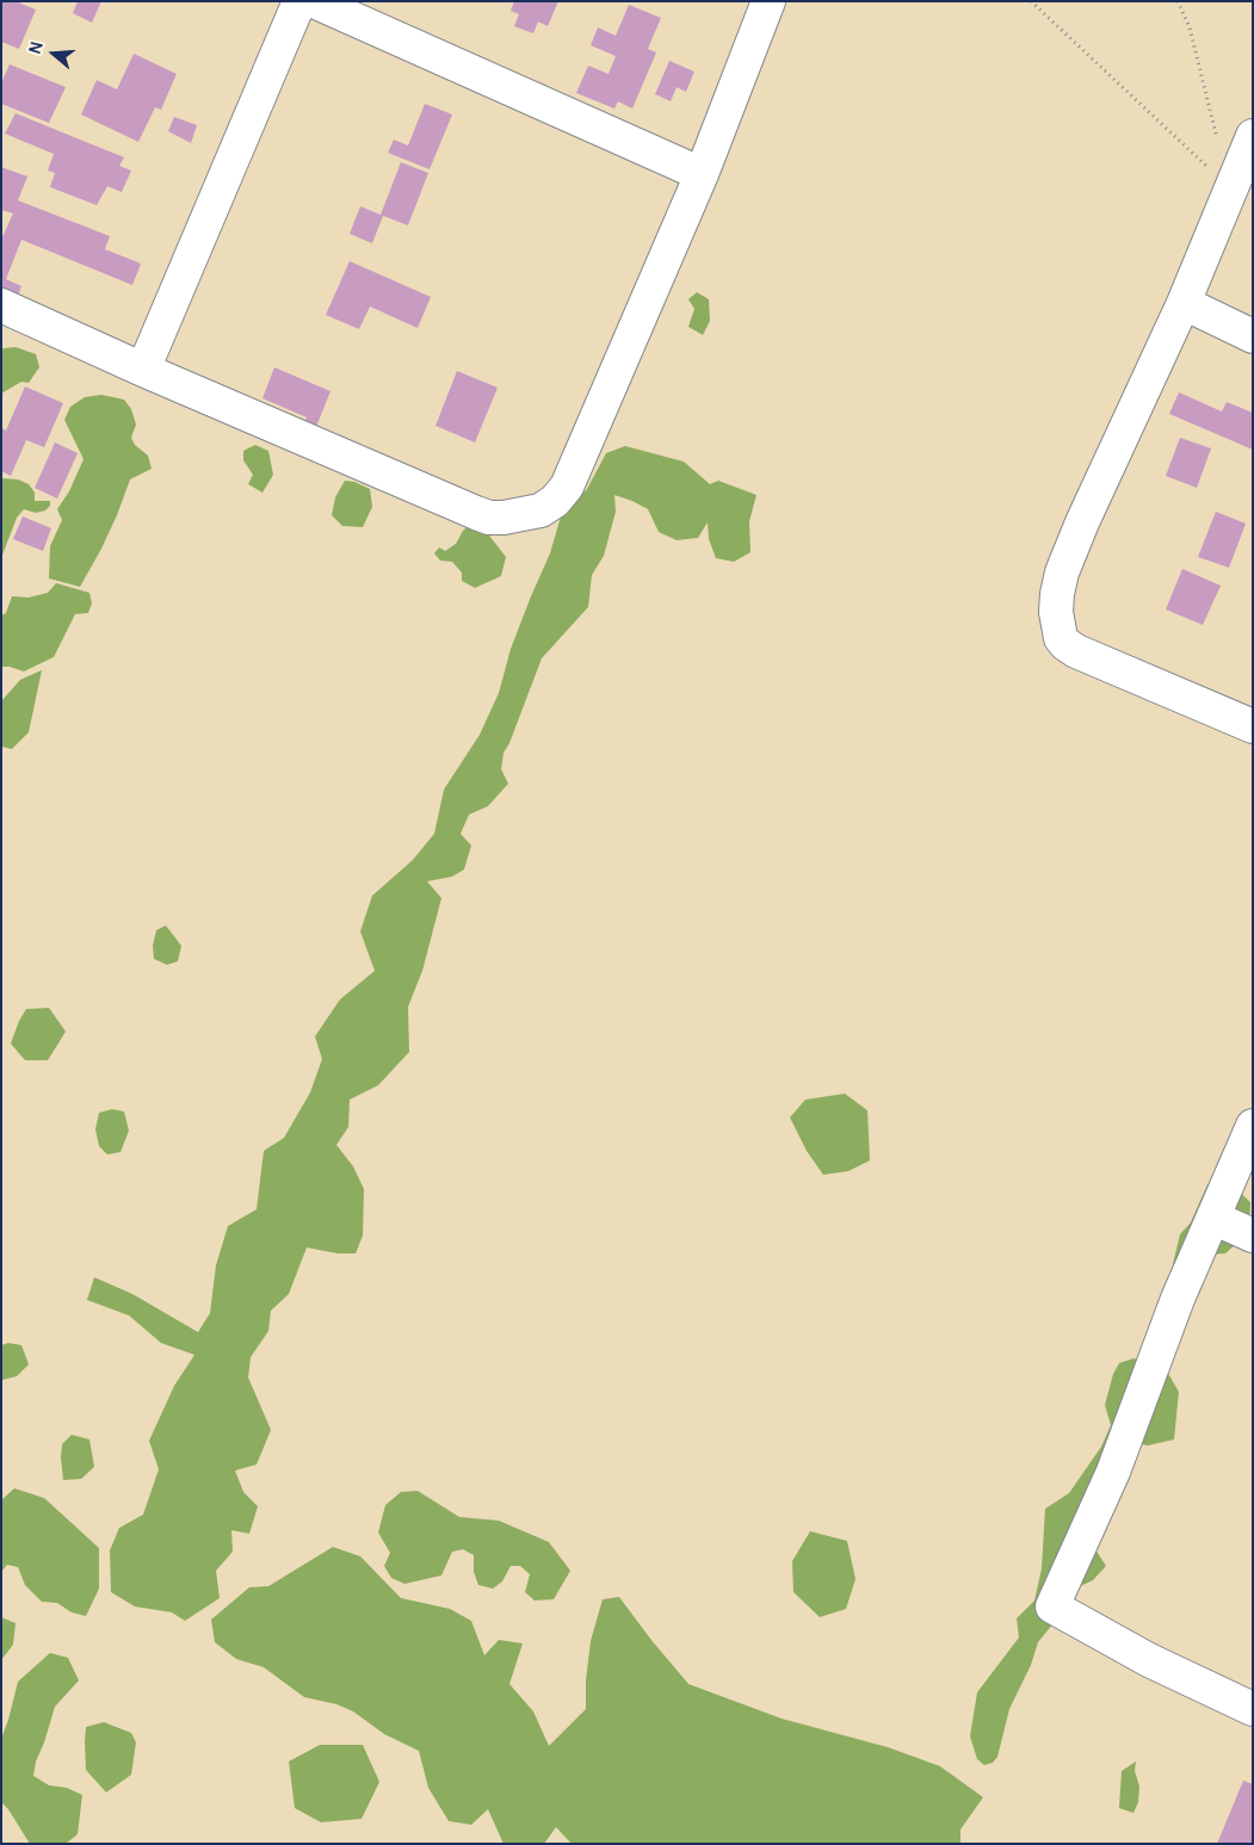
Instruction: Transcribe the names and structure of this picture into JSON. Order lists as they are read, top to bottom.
{
  "north": "left"
}
